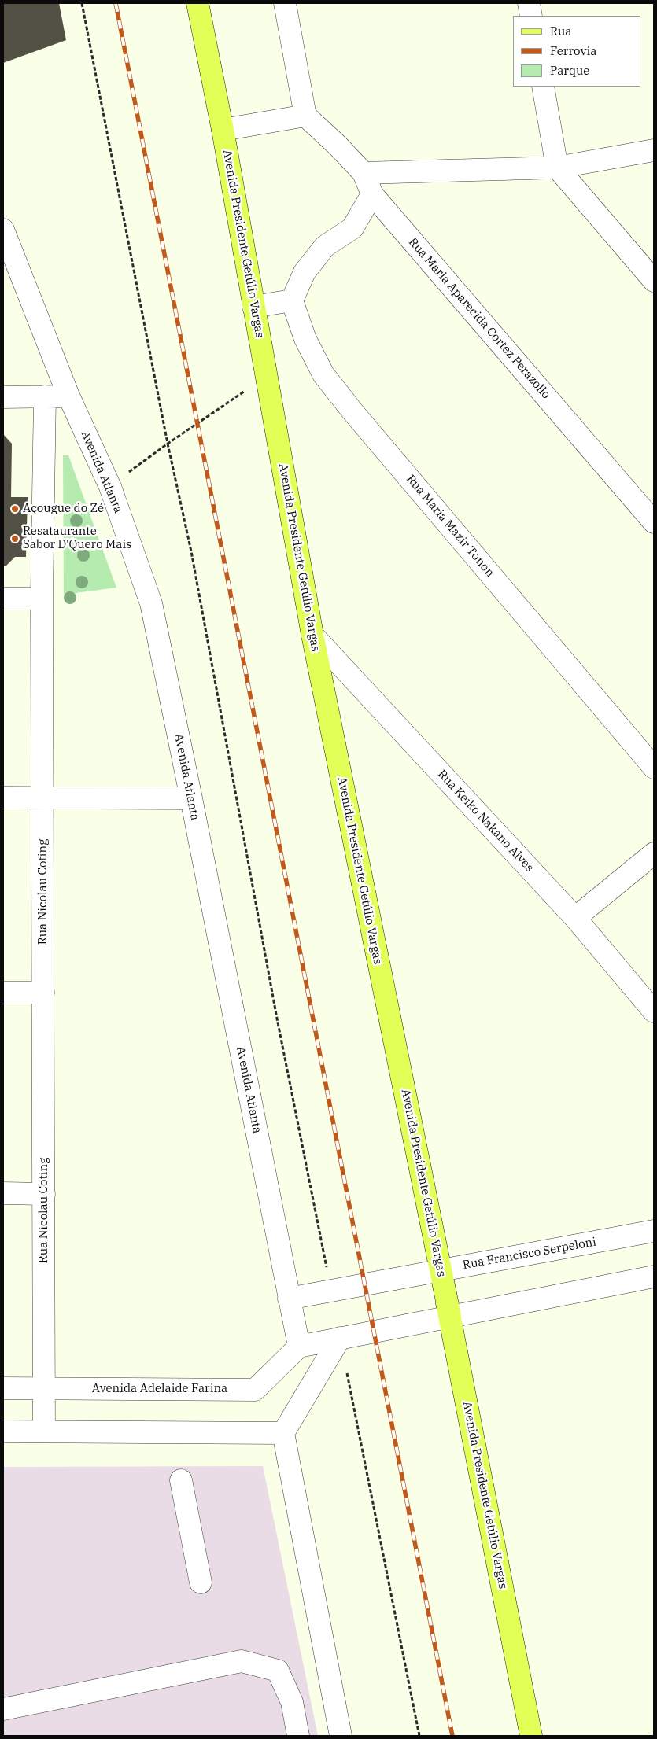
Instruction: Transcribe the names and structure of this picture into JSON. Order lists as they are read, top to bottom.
{
  "streets": {
    "main road": ["Avenida Presidente Getúlio Vargas"],
    "street": [
      "Rua Maria Aparecida Cortez Perazollo",
      "Avenida Atlanta",
      "Rua Maria Mazir Tonon",
      "Rua Keiko Nakano Alves",
      "Rua Nicolau Coting",
      "Rua Francisco Serpeloni",
      "Avenida Adelaide Farina"
    ]
  },
  "crossings": [
    ["Avenida Presidente Getúlio Vargas", "Rua Keiko Nakano Alves"],
    ["Avenida Presidente Getúlio Vargas", "Rua Francisco Serpeloni"],
    ["Avenida Atlanta", "Rua Francisco Serpeloni"],
    ["Avenida Atlanta", "Avenida Adelaide Farina"],
    ["Rua Nicolau Coting", "Avenida Adelaide Farina"]
  ],
  "places": ["Açougue do Zé", "Resataurante Sabor D'Quero Mais"],
  "legend": ["Rua", "Ferrovia", "Parque"]
}
